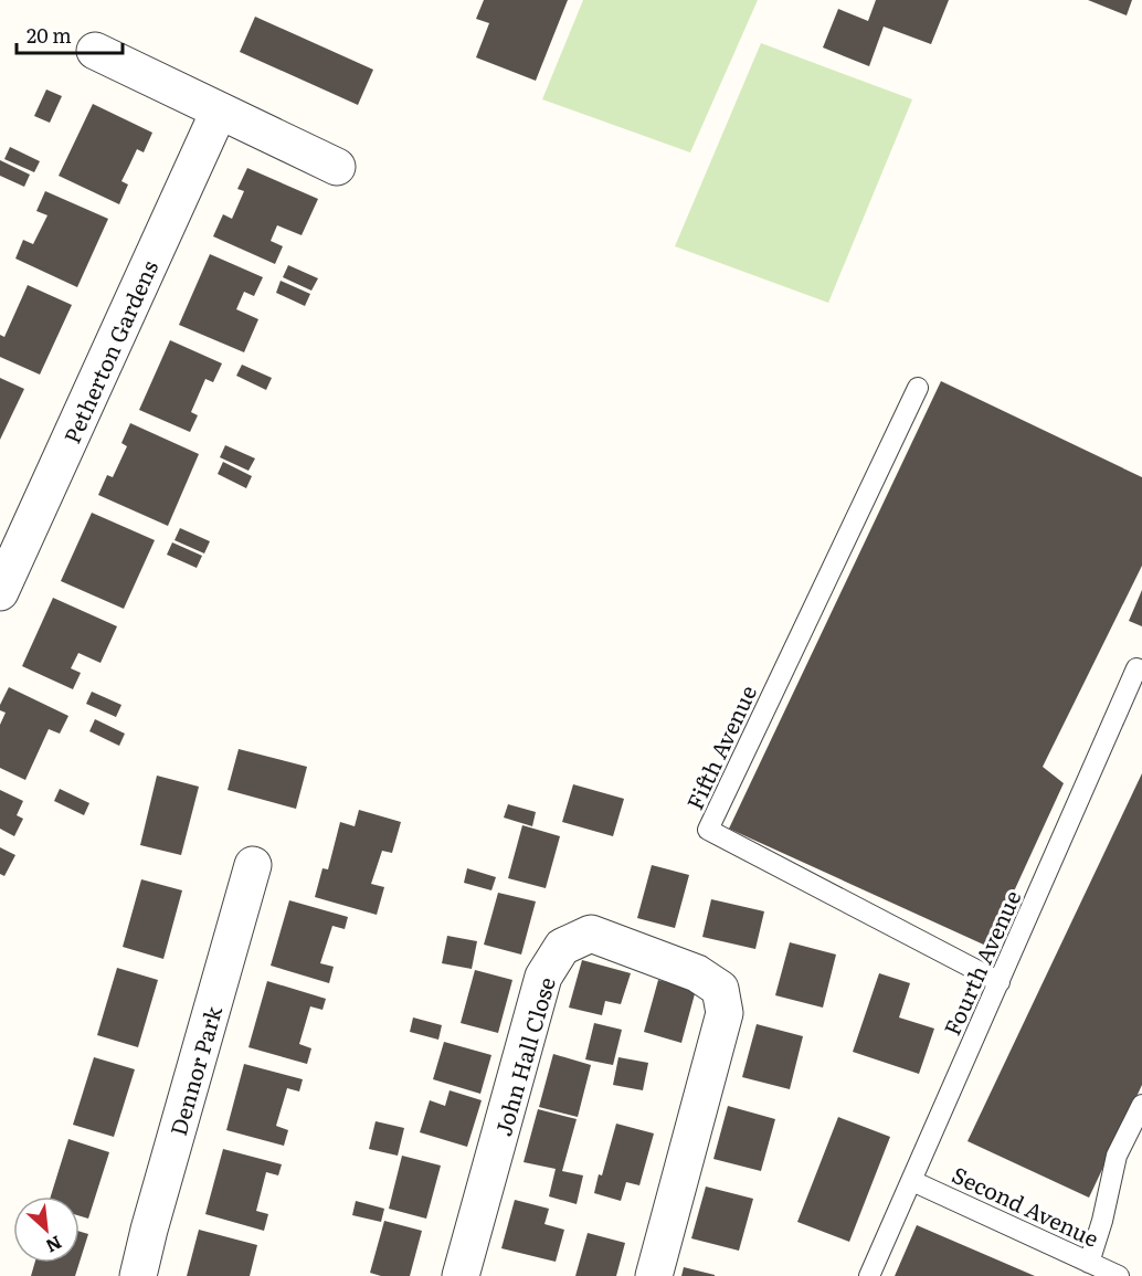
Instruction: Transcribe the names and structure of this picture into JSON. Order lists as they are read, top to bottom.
{
  "streets": {
    "street": ["Petherton Gardens", "John Hall Close", "Dennor Park"],
    "lane": ["Fifth Avenue", "Fourth Avenue", "Second Avenue"]
  },
  "crossings": [
    ["Fifth Avenue", "Fourth Avenue"],
    ["Fourth Avenue", "Second Avenue"]
  ],
  "scale_bar": "20 m",
  "north": "bottom right"
}
